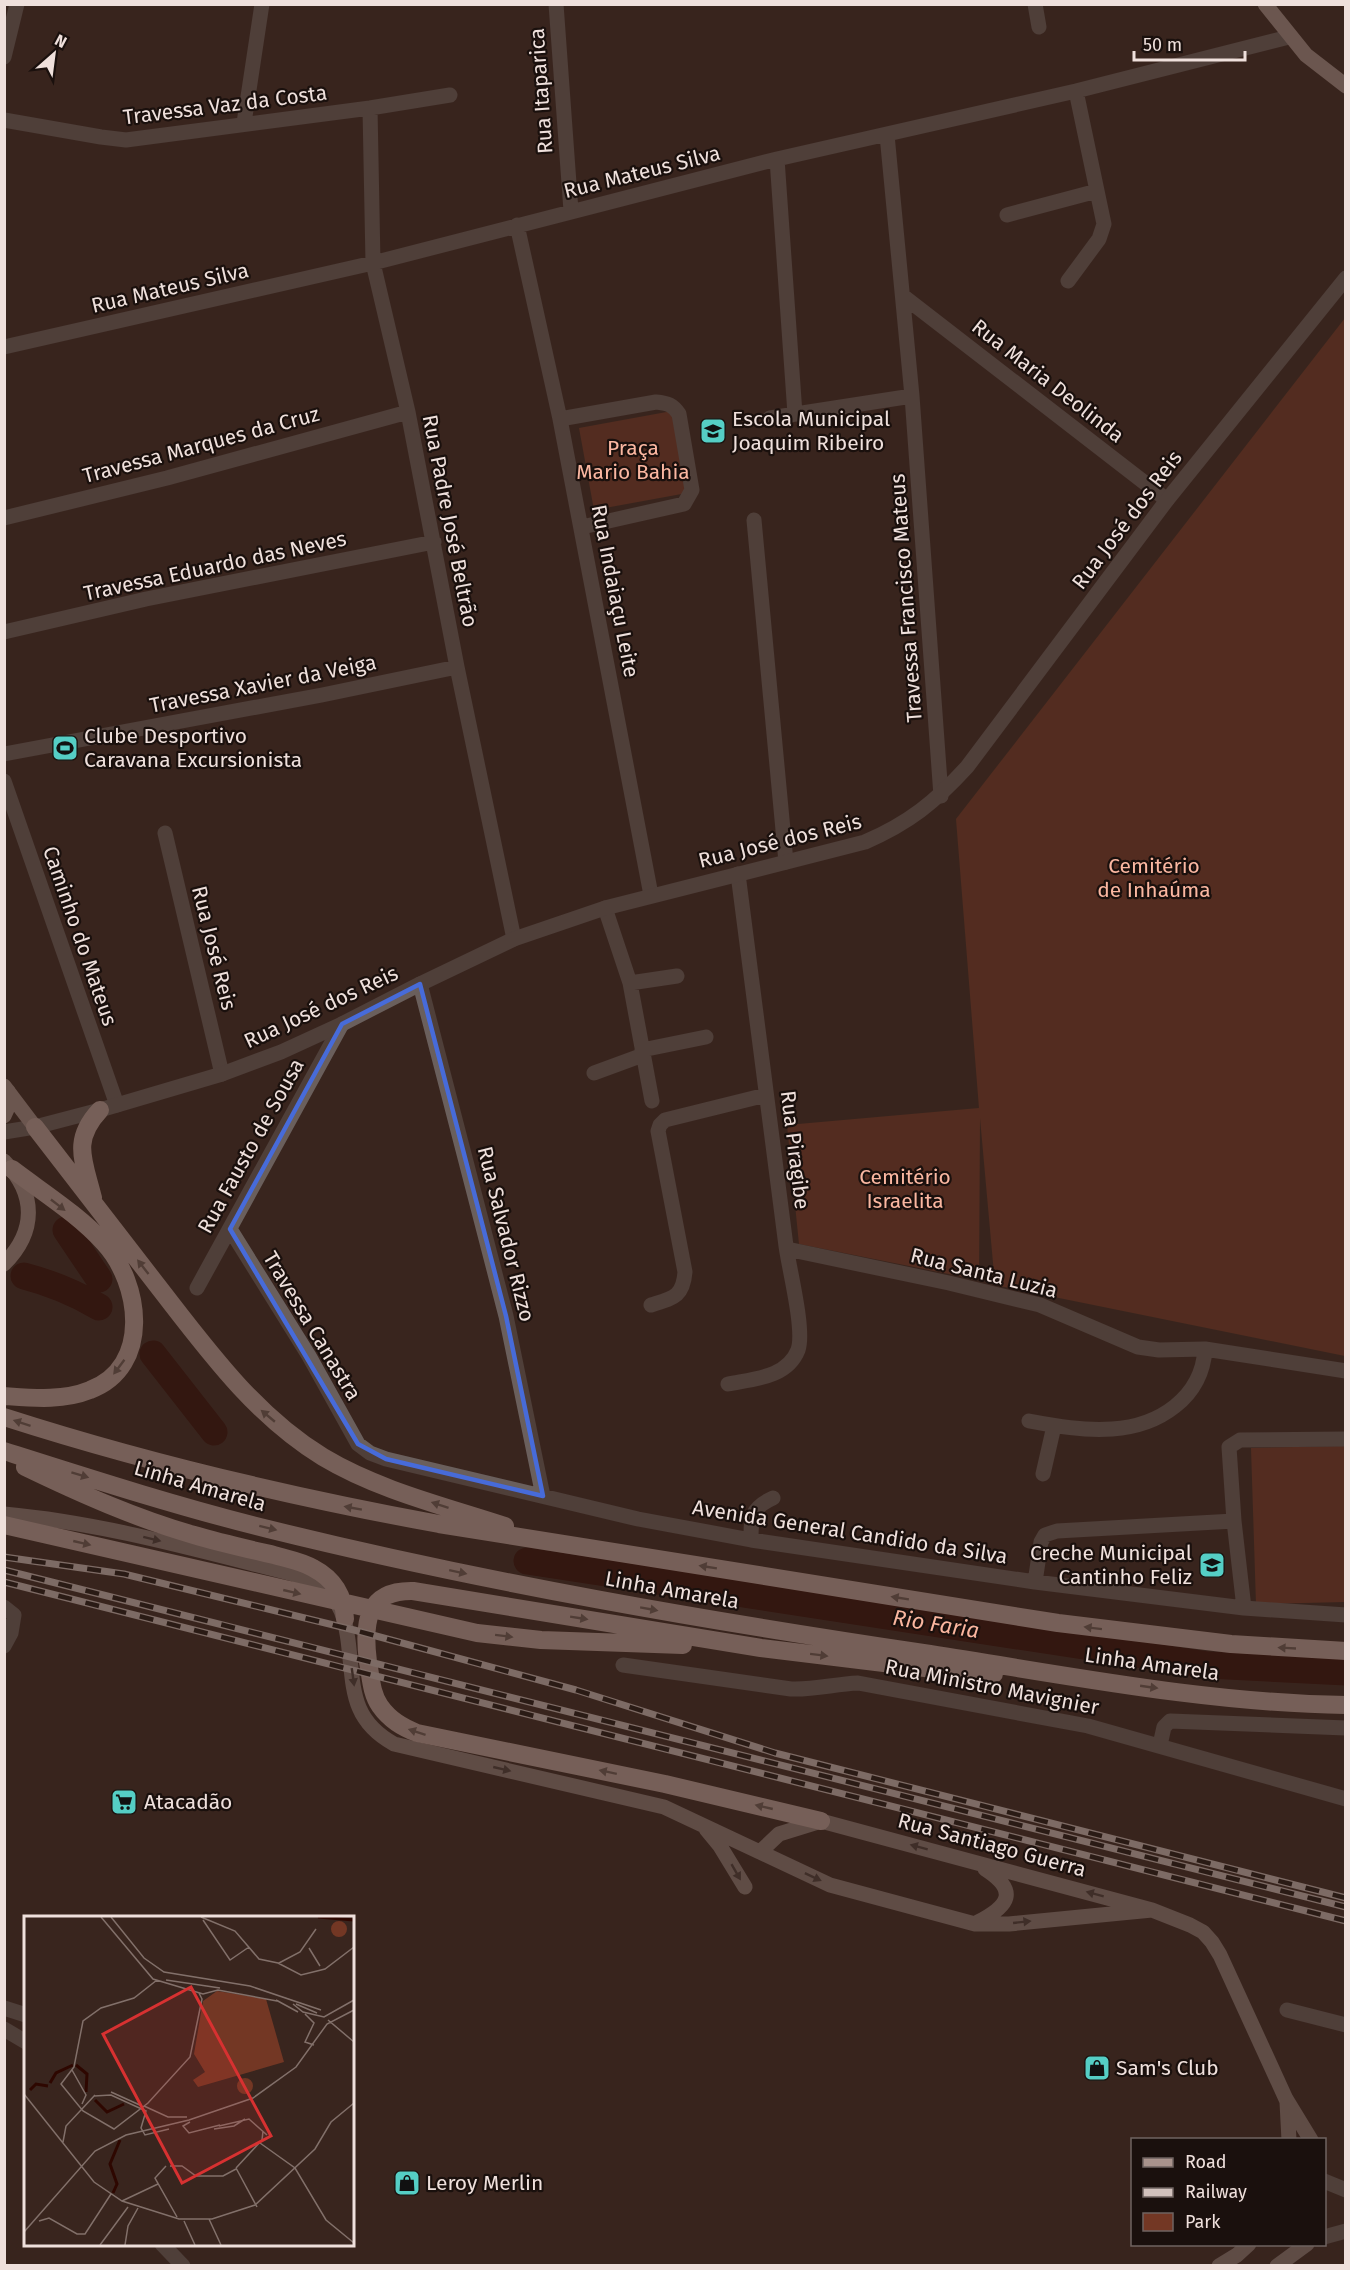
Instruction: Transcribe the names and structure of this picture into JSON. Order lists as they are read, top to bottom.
{
  "streets": {
    "highway": ["Linha Amarela"],
    "main road": ["Rua Santiago Guerra"],
    "street": [
      "Rua Itaparica",
      "Travessa Vaz da Costa",
      "Rua Mateus Silva",
      "Rua Maria Deolinda",
      "Travessa Marques da Cruz",
      "Rua José dos Reis",
      "Rua Padre José Beltrão",
      "Travessa Eduardo das Neves",
      "Rua Indaiaçu Leite",
      "Travessa Francisco Mateus",
      "Travessa Xavier da Veiga",
      "Caminho do Mateus",
      "Rua José Reis",
      "Rua Fausto de Sousa",
      "Rua Piragibe",
      "Rua Salvador Rizzo",
      "Rua Santa Luzia",
      "Travessa Canastra",
      "Avenida General Candido da Silva",
      "Rua Ministro Mavignier"
    ]
  },
  "crossings": [
    ["Rua Itaparica", "Rua Mateus Silva"],
    ["Travessa Vaz da Costa", "Rua Padre José Beltrão"],
    ["Rua Mateus Silva", "Rua Padre José Beltrão"],
    ["Rua Mateus Silva", "Rua Indaiaçu Leite"],
    ["Rua Mateus Silva", "Travessa Francisco Mateus"],
    ["Rua Maria Deolinda", "Rua José dos Reis"],
    ["Rua Maria Deolinda", "Travessa Francisco Mateus"],
    ["Travessa Marques da Cruz", "Rua Padre José Beltrão"],
    ["Rua José dos Reis", "Rua Padre José Beltrão"],
    ["Rua José dos Reis", "Rua Indaiaçu Leite"],
    ["Rua José dos Reis", "Travessa Francisco Mateus"],
    ["Rua José dos Reis", "Caminho do Mateus"],
    ["Rua José dos Reis", "Rua José Reis"],
    ["Rua José dos Reis", "Rua Fausto de Sousa"],
    ["Rua José dos Reis", "Rua Piragibe"],
    ["Rua José dos Reis", "Rua Salvador Rizzo"],
    ["Rua Padre José Beltrão", "Travessa Eduardo das Neves"],
    ["Rua Padre José Beltrão", "Travessa Xavier da Veiga"],
    ["Rua Fausto de Sousa", "Travessa Canastra"],
    ["Rua Piragibe", "Rua Santa Luzia"],
    ["Rua Salvador Rizzo", "Avenida General Candido da Silva"],
    ["Travessa Canastra", "Avenida General Candido da Silva"]
  ],
  "water": ["Rio Faria"],
  "parks": ["Praça Mario Bahia", "Cemitério de Inhaúma", "Cemitério Israelita"],
  "places": {
    "school or university": ["Escola Municipal Joaquim Ribeiro", "Creche Municipal Cantinho Feliz"],
    "sports": ["Clube Desportivo Caravana Excursionista"],
    "supermarket": ["Atacadão"],
    "shop": ["Sam's Club", "Leroy Merlin"]
  },
  "legend": ["Road", "Railway", "Park"],
  "scale_bar": "50 m",
  "north": "top right"
}
